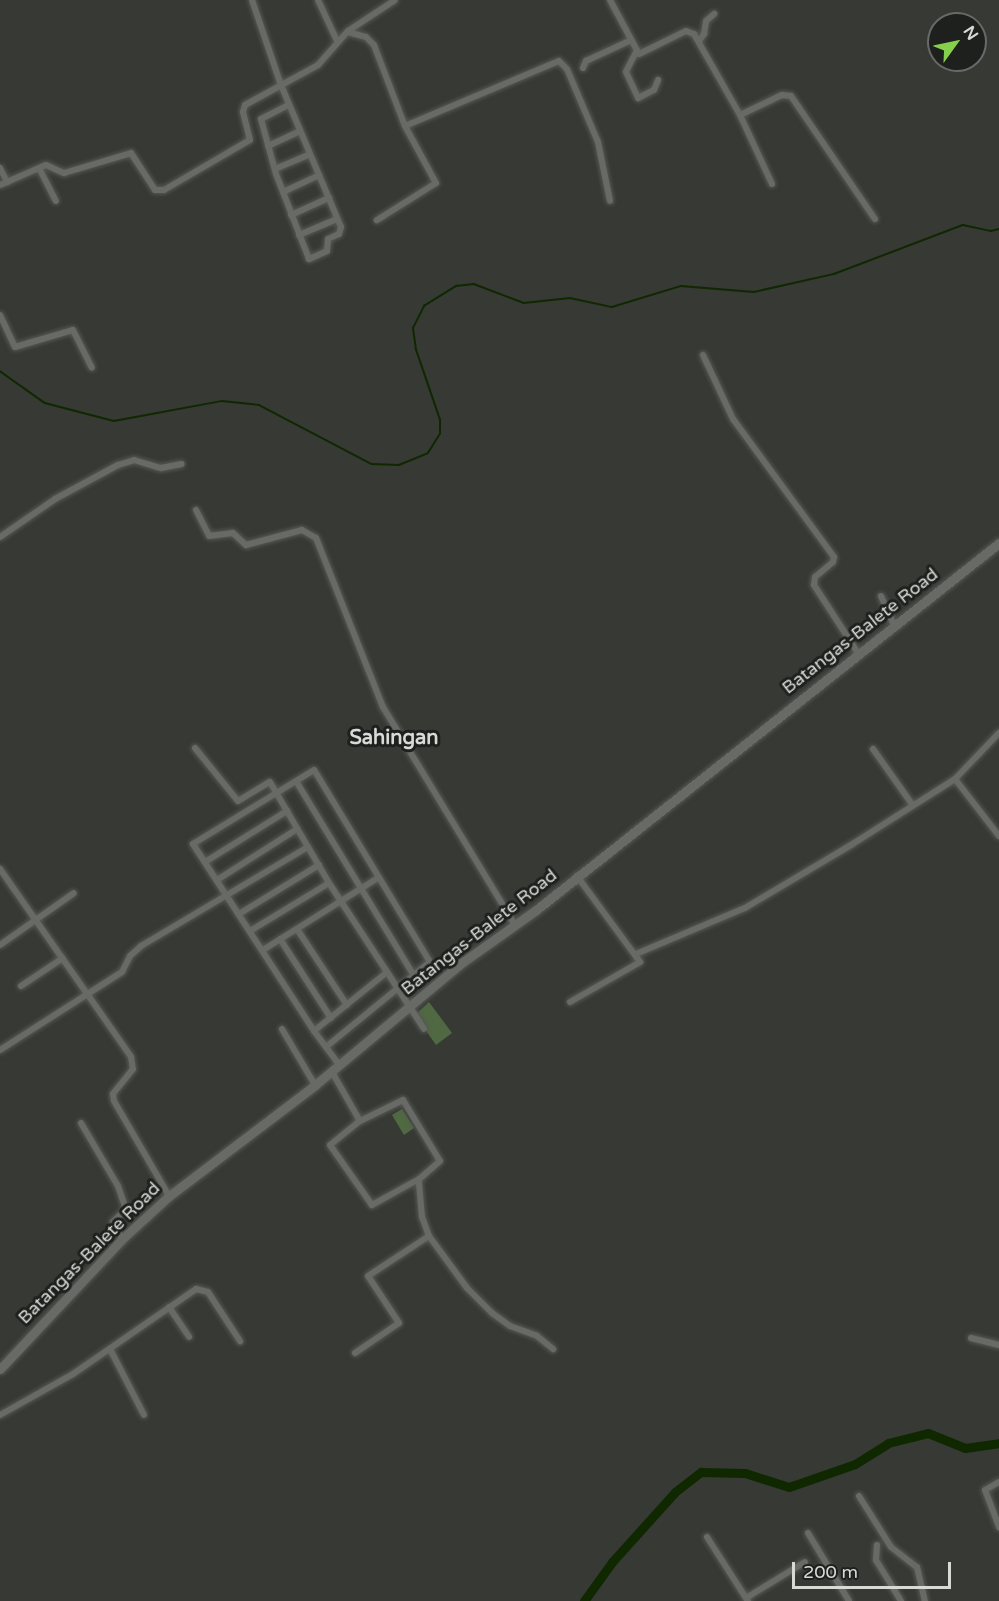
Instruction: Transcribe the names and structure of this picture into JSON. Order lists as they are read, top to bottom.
{
  "streets": {
    "main road": ["Batangas-Balete Road"]
  },
  "districts": ["Sahingan"],
  "scale_bar": "200 m",
  "north": "top right"
}
